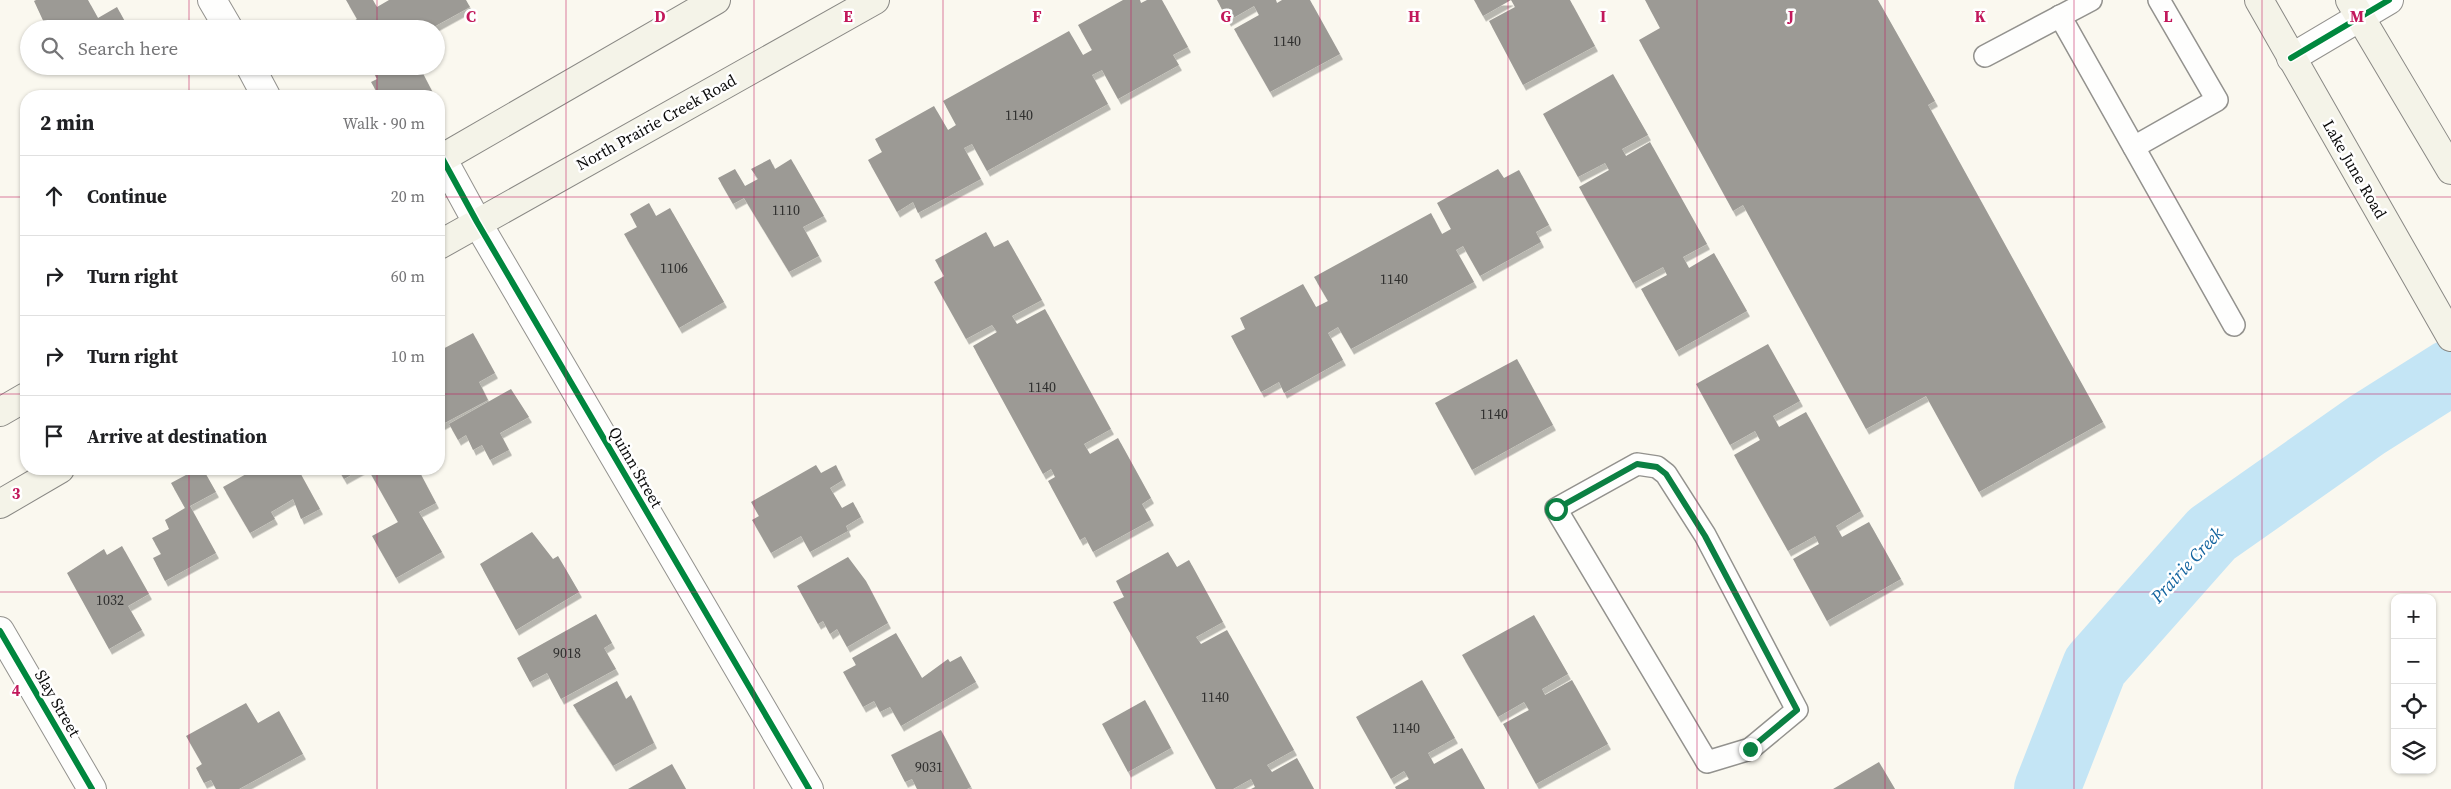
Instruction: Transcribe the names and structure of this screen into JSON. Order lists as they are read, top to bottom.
{
  "streets": {
    "main road": ["North Prairie Creek Road", "Lake June Road"],
    "street": ["Quinn Street", "Slay Street"]
  },
  "crossings": [
    ["North Prairie Creek Road", "Quinn Street"]
  ],
  "water": ["Prairie Creek"],
  "house_numbers": [
    "1140",
    "1140",
    "1110",
    "1106",
    "1140",
    "1140",
    "1140",
    "1032",
    "9018",
    "1140",
    "1140",
    "9031"
  ],
  "page": {
    "search": "Search here",
    "heading": ["2 min", "Walk · 90 m"],
    "list": [
      ["Continue", "20 m"],
      ["Turn right", "60 m"],
      ["Turn right", "10 m"],
      "Arrive at destination"
    ],
    "map_buttons": ["+", "−"]
  },
  "grid": {
    "columns": [
      "C",
      "D",
      "E",
      "F",
      "G",
      "H",
      "I",
      "J",
      "K",
      "L",
      "M"
    ],
    "rows": ["3", "4"]
  }
}
